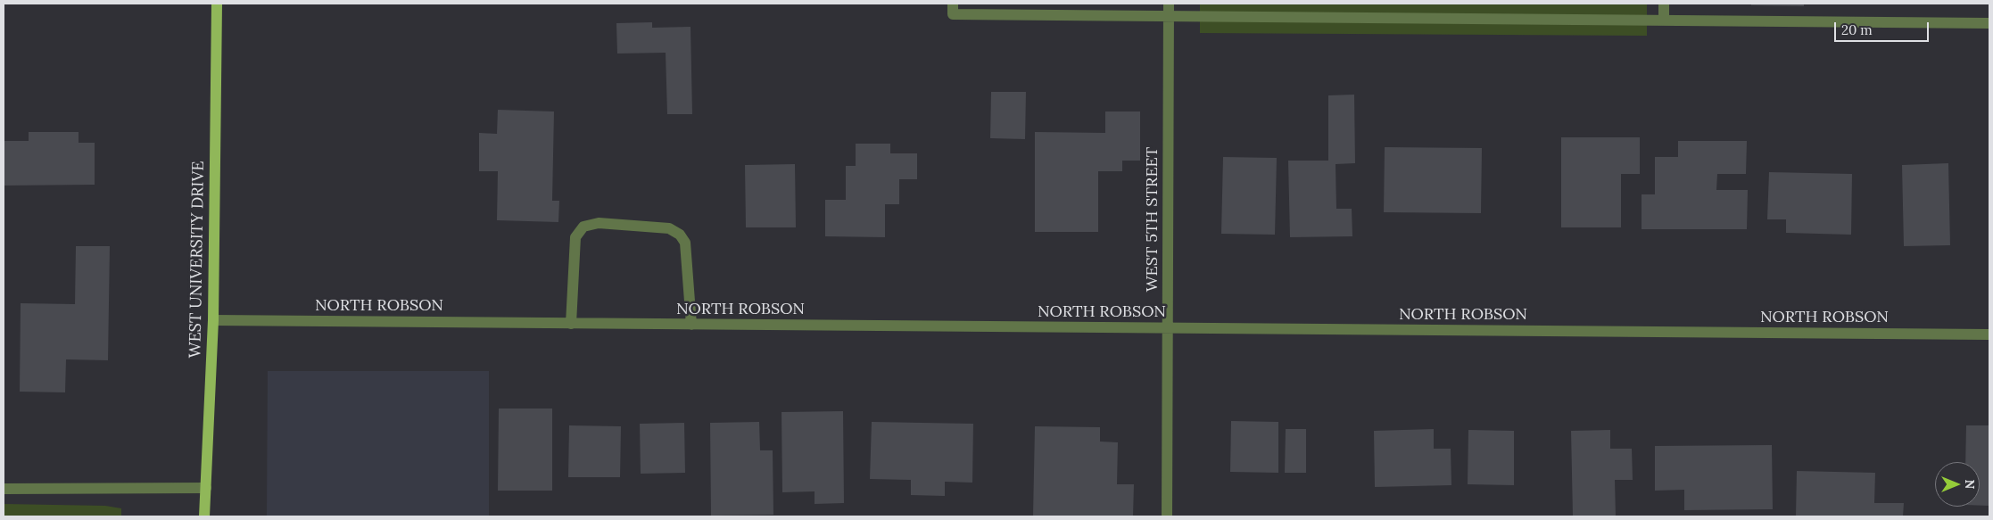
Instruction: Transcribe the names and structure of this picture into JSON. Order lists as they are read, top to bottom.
{
  "streets": {
    "main road": ["WEST UNIVERSITY DRIVE"],
    "street": ["WEST 5TH STREET", "NORTH ROBSON"]
  },
  "crossings": [
    ["WEST 5TH STREET", "NORTH ROBSON"],
    ["WEST UNIVERSITY DRIVE", "NORTH ROBSON"]
  ],
  "scale_bar": "20 m",
  "north": "right"
}
